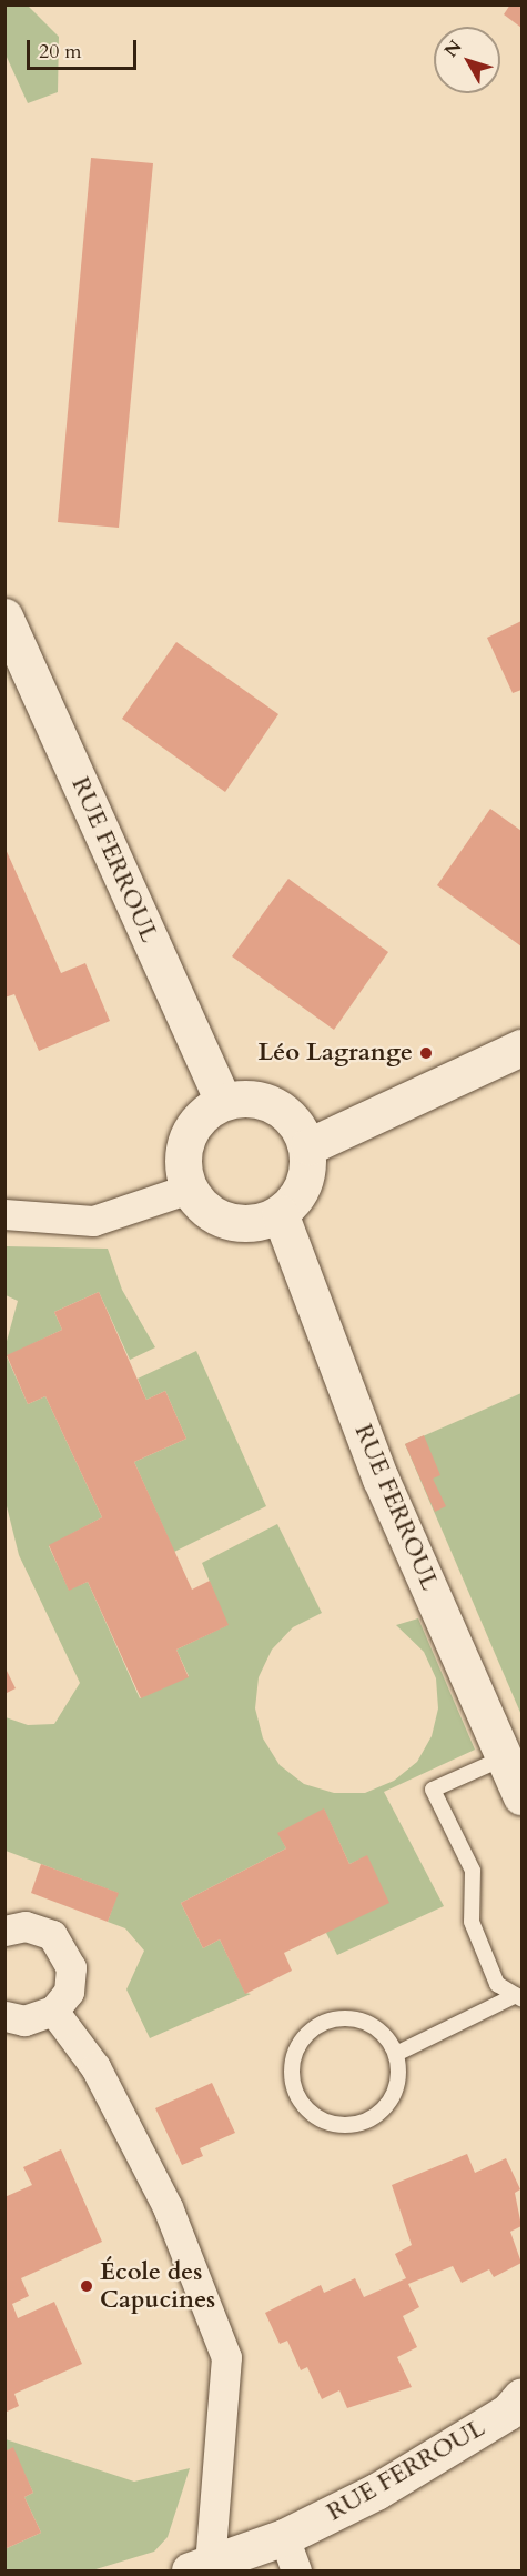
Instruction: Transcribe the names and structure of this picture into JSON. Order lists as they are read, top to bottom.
{
  "streets": {
    "street": ["RUE FERROUL"]
  },
  "places": ["Léo Lagrange", "École des Capucines"],
  "scale_bar": "20 m",
  "north": "top left"
}
